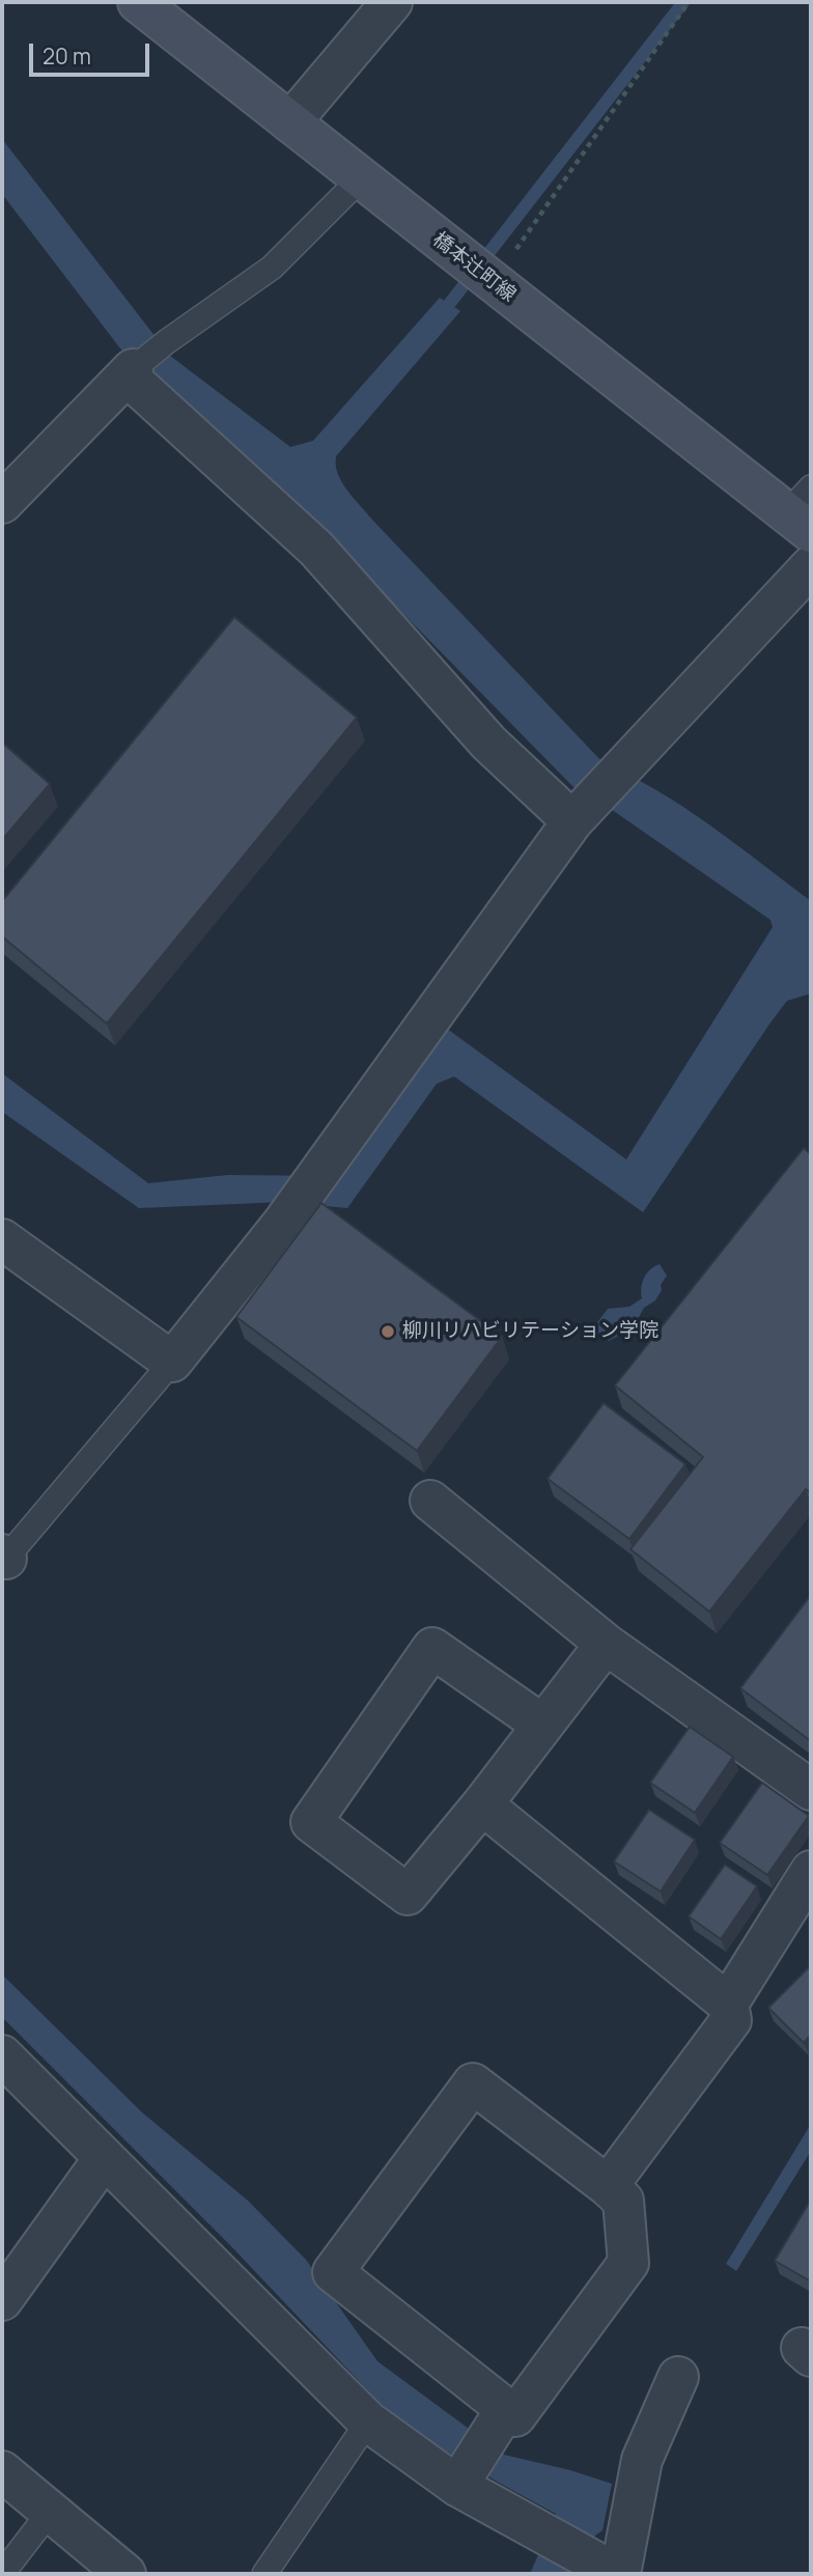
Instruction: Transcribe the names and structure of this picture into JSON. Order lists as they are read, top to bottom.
{
  "streets": {
    "main road": ["橋本辻町線"]
  },
  "places": ["柳川リハビリテーション学院"],
  "scale_bar": "20 m"
}
